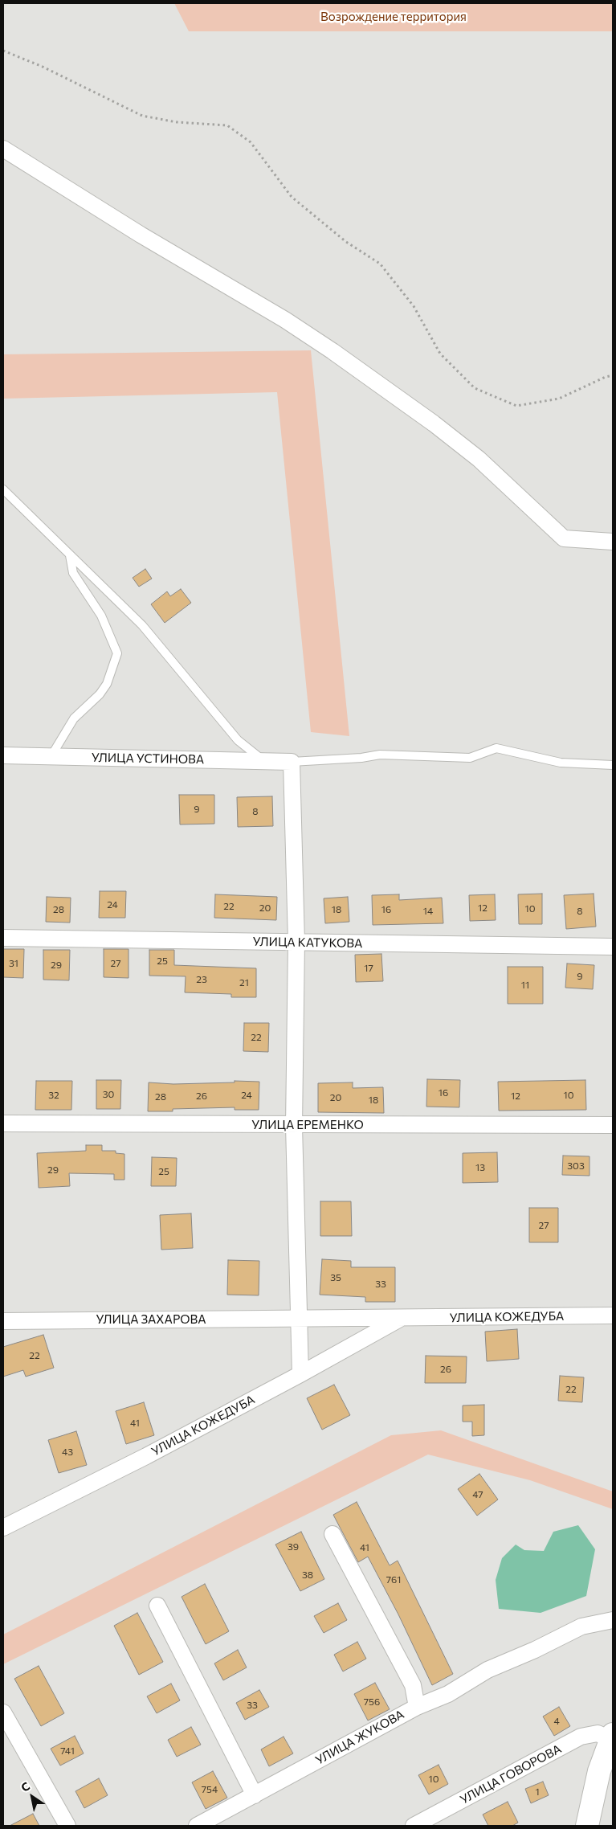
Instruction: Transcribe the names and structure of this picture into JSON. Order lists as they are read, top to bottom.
{
  "streets": {
    "street": [
      "УЛИЦА УСТИНОВА",
      "УЛИЦА КАТУКОВА",
      "УЛИЦА ЕРЕМЕНКО",
      "УЛИЦА КОЖЕДУБА",
      "УЛИЦА ЗАХАРОВА",
      "УЛИЦА ЖУКОВА",
      "УЛИЦА ГОВОРОВА"
    ]
  },
  "crossings": [
    ["УЛИЦА КОЖЕДУБА", "УЛИЦА ЗАХАРОВА"]
  ],
  "parks": ["Возрождение территория"],
  "house_numbers": [
    "9",
    "8",
    "24",
    "22",
    "20",
    "12",
    "10",
    "28",
    "18",
    "16",
    "14",
    "8",
    "25",
    "31",
    "27",
    "29",
    "17",
    "9",
    "23",
    "21",
    "11",
    "22",
    "16",
    "30",
    "32",
    "24",
    "10",
    "26",
    "12",
    "28",
    "20",
    "18",
    "303",
    "13",
    "29",
    "25",
    "27",
    "35",
    "33",
    "22",
    "26",
    "22",
    "41",
    "43",
    "47",
    "39",
    "41",
    "38",
    "761",
    "756",
    "33",
    "4",
    "741",
    "10",
    "754",
    "1"
  ],
  "north": "top left"
}
